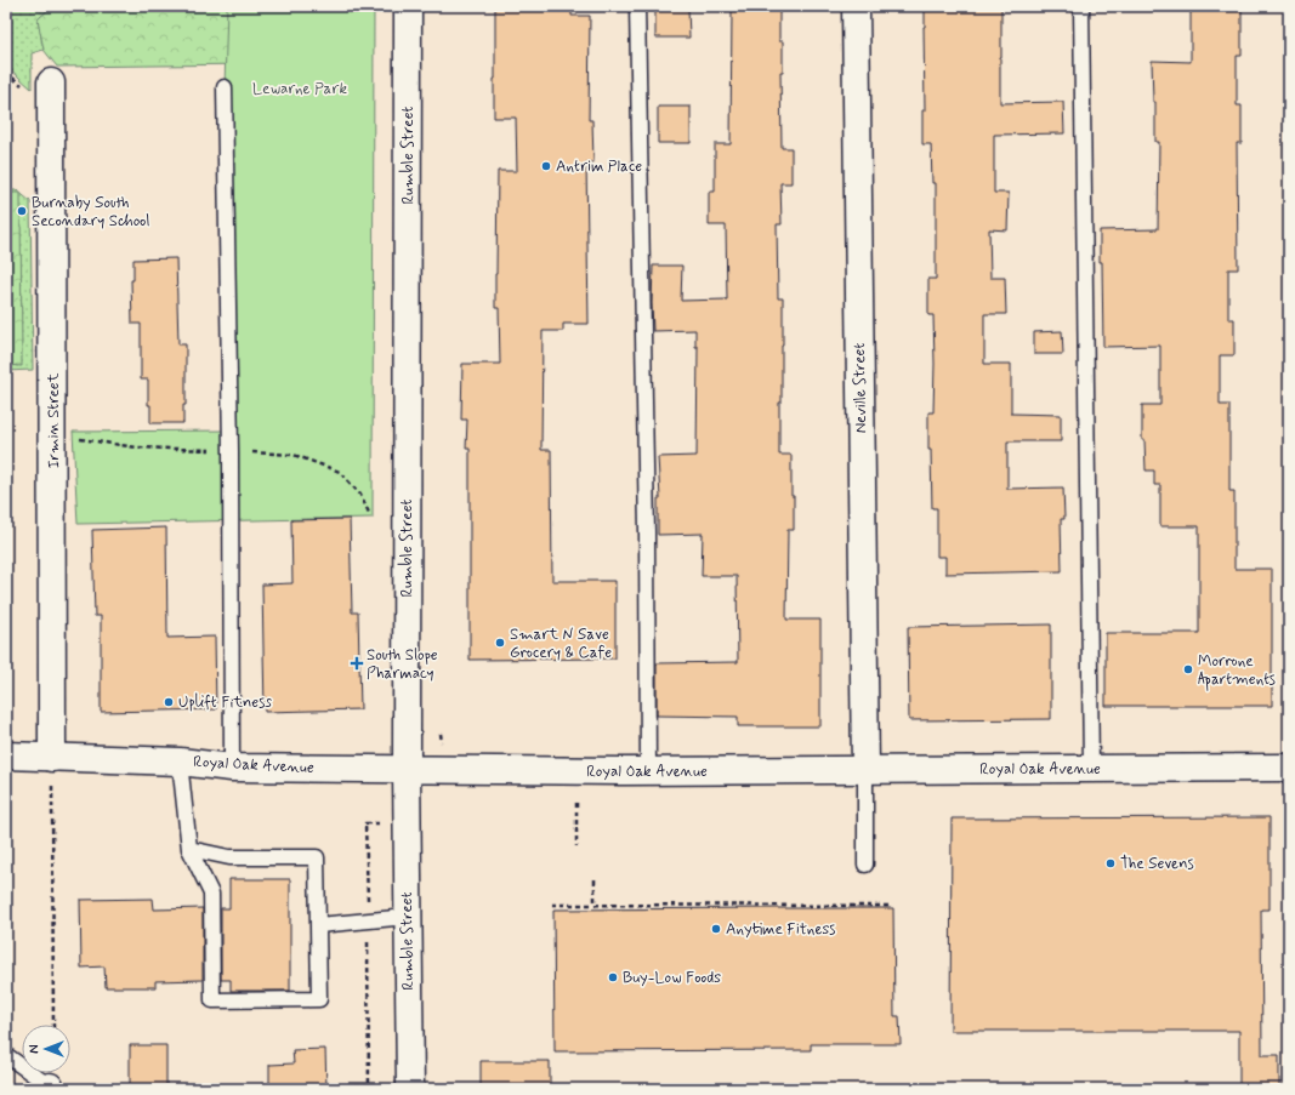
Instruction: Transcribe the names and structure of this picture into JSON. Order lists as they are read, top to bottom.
{
  "streets": {
    "street": [
      "Rumble Street",
      "Neville Street",
      "Irmin Street",
      "Royal Oak Avenue"
    ]
  },
  "crossings": [
    ["Rumble Street", "Royal Oak Avenue"],
    ["Neville Street", "Royal Oak Avenue"],
    ["Irmin Street", "Royal Oak Avenue"]
  ],
  "parks": ["Lewarne Park"],
  "places": {
    "other": [
      "Antrim Place",
      "Burnaby South Secondary School",
      "Smart N Save Grocery & Cafe",
      "Morrone Apartments",
      "Uplift Fitness",
      "The Sevens",
      "Anytime Fitness",
      "Buy-Low Foods"
    ],
    "health": ["South Slope Pharmacy"]
  },
  "north": "left"
}
